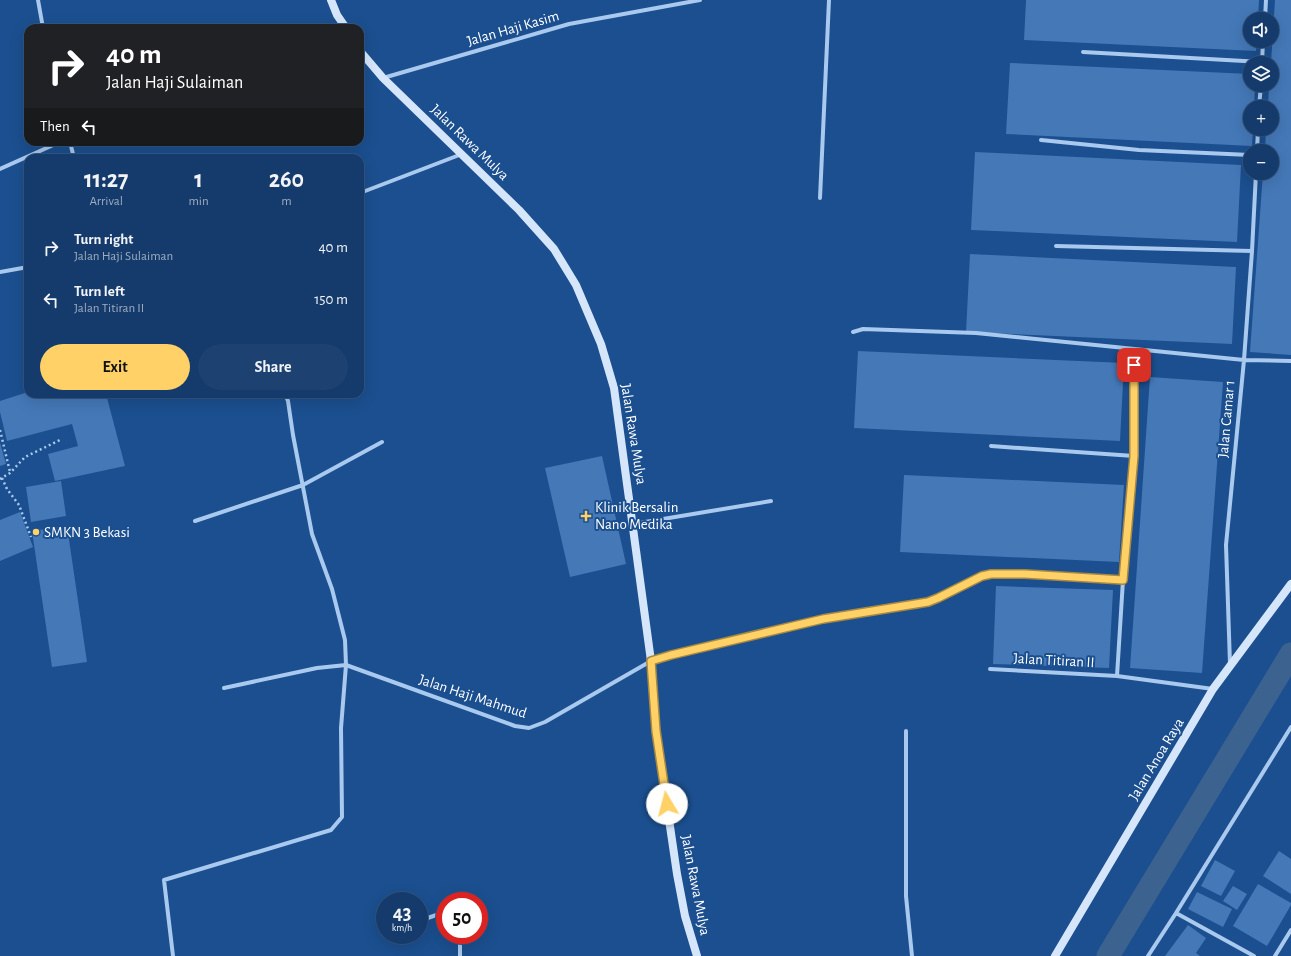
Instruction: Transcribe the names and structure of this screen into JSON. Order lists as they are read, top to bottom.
{
  "streets": {
    "main road": ["Jalan Rawa Mulya", "Jalan Anoa Raya"],
    "street": [
      "Jalan Haji Kasim",
      "Jalan Camar 1",
      "Jalan Titiran II",
      "Jalan Haji Mahmud"
    ]
  },
  "crossings": [
    ["Jalan Haji Kasim", "Jalan Rawa Mulya"],
    ["Jalan Rawa Mulya", "Jalan Haji Mahmud"],
    ["Jalan Camar 1", "Jalan Anoa Raya"],
    ["Jalan Titiran II", "Jalan Anoa Raya"]
  ],
  "places": {
    "health": ["Klinik Bersalin Nano Medika"],
    "other": ["SMKN 3 Bekasi"]
  },
  "page": {
    "map_buttons": ["+", "−"],
    "turn": ["40 m", "Jalan Haji Sulaiman"],
    "then": "Then",
    "eta": [
      "11:27",
      "Arrival",
      "1",
      "min",
      "260",
      "m"
    ],
    "list": [
      {
        "name": "Turn right",
        "note": "Jalan Haji Sulaiman",
        "value": "40 m"
      },
      {
        "name": "Turn left",
        "note": "Jalan Titiran II",
        "value": "150 m"
      }
    ],
    "buttons": ["Exit", "Share"],
    "speed": "43 km/h",
    "limit": "50"
  }
}
